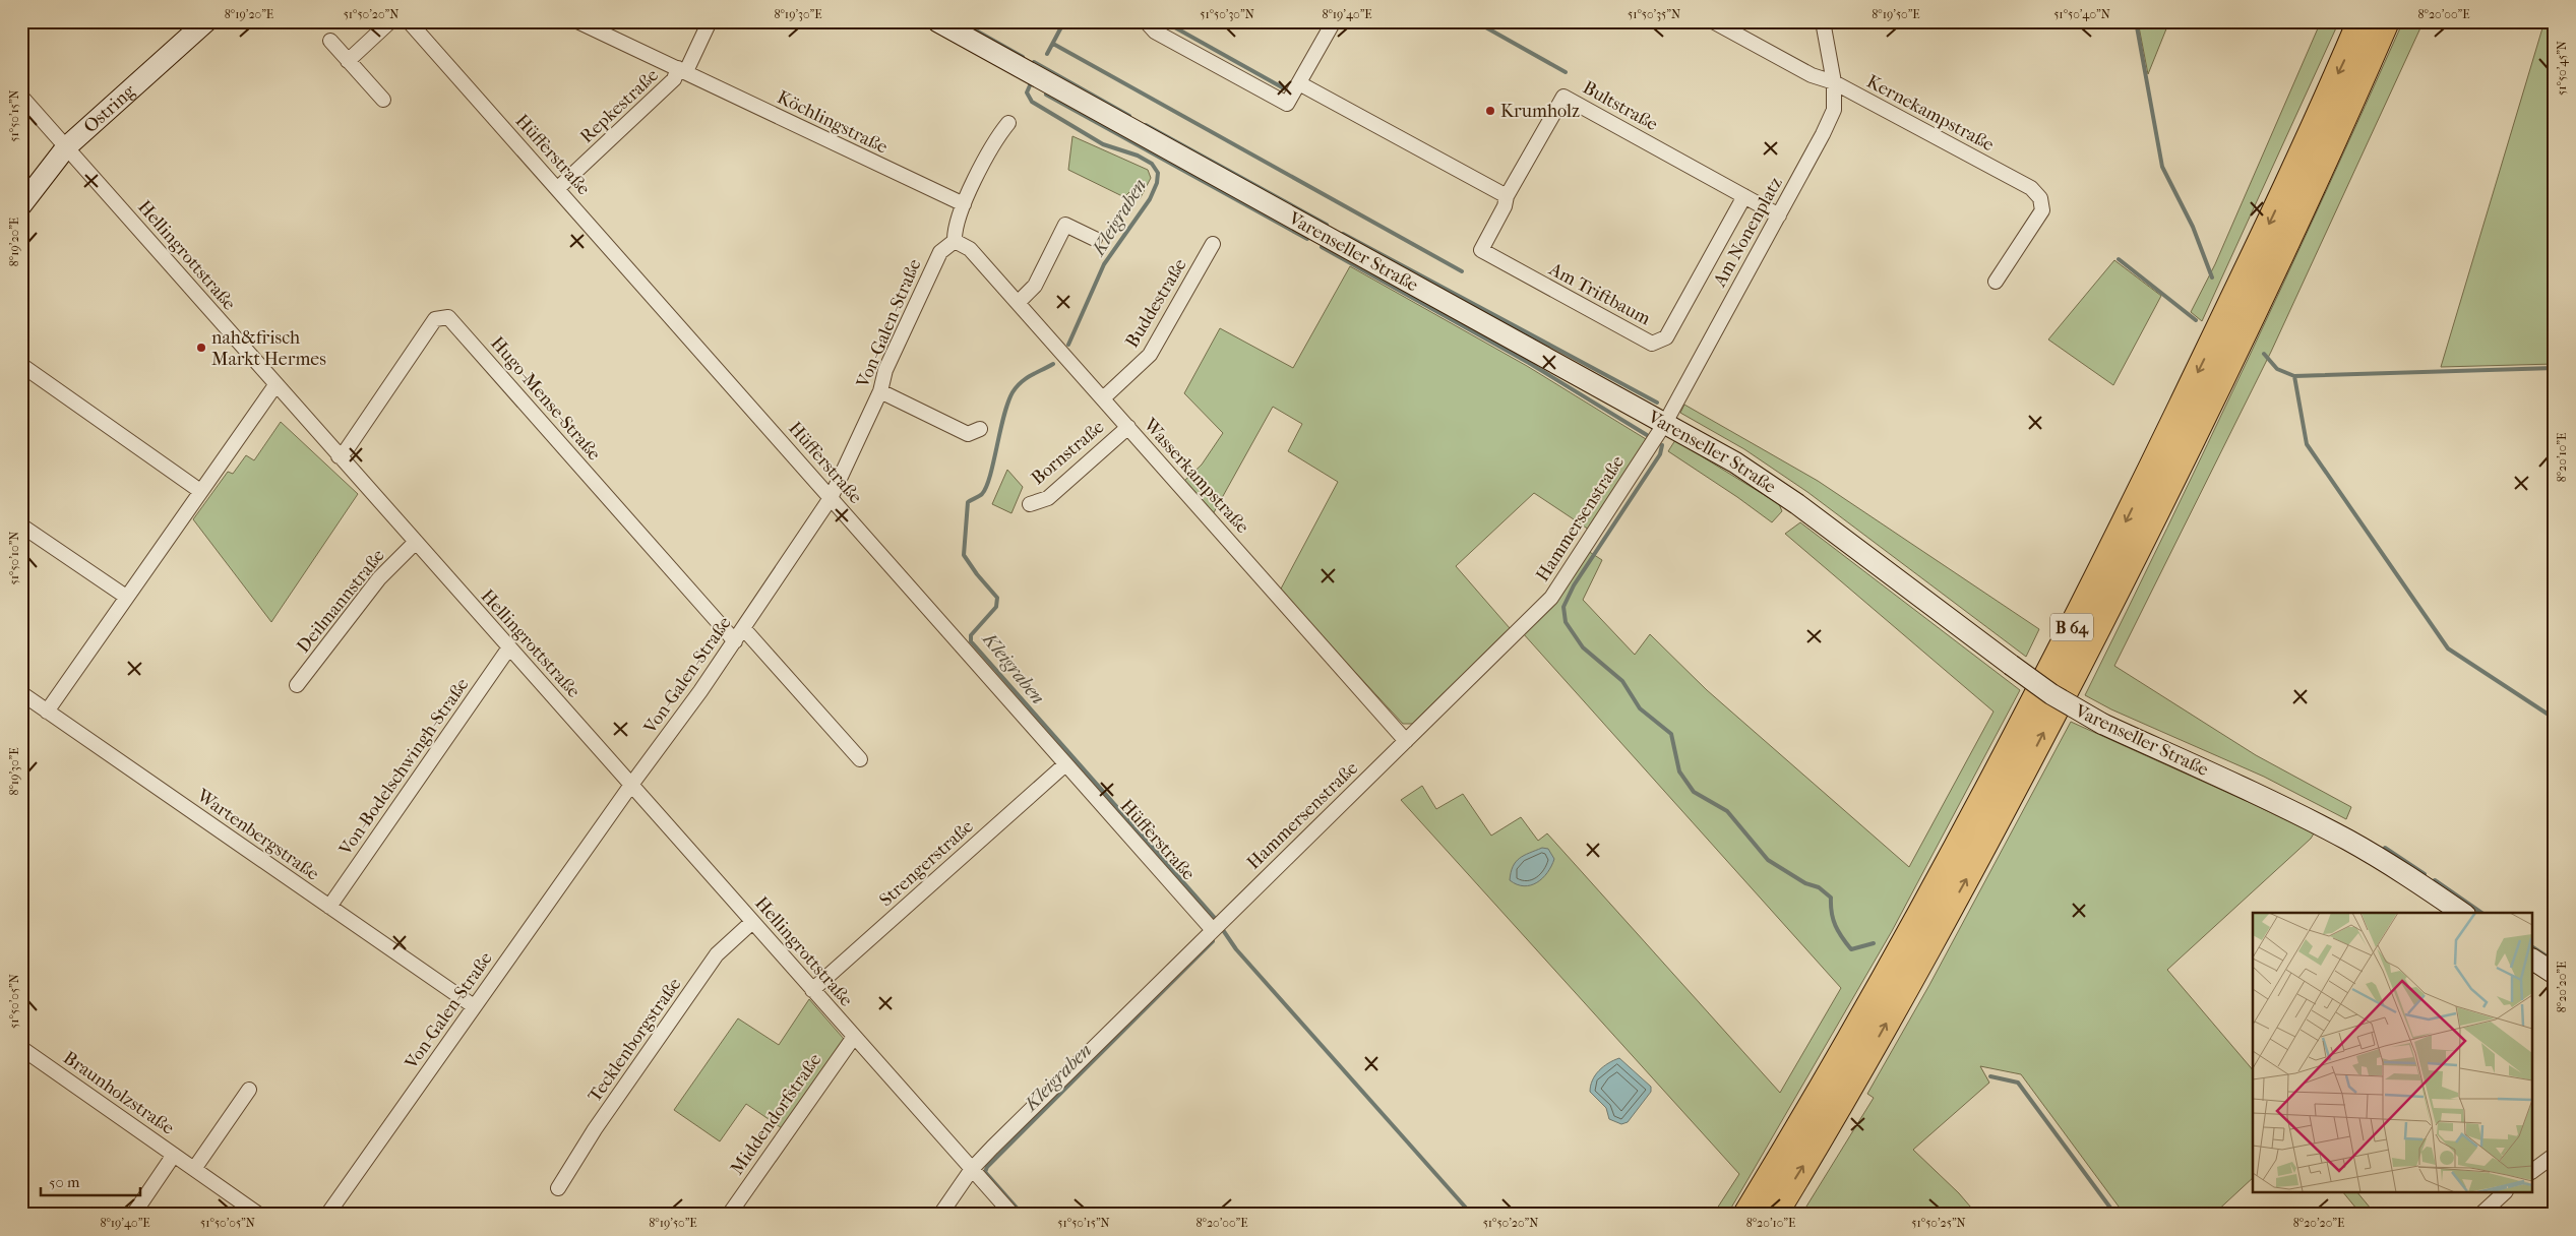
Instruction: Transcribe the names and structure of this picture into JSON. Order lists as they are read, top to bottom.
{
  "streets": {
    "highway": ["B 64"],
    "main road": ["Ostring", "Varenseller Straße"],
    "street": [
      "Repkestraße",
      "Bultstraße",
      "Kernekampstraße",
      "Köchlingstraße",
      "Hüfferstraße",
      "Am Nonenplatz",
      "Hellingrottstraße",
      "Am Triftbaum",
      "Buddestraße",
      "Von-Galen-Straße",
      "Hugo-Mense-Straße",
      "Bornstraße",
      "Wasserkampstraße",
      "Hammersenstraße",
      "Deilmannstraße",
      "Von-Bodelschwingh-Straße",
      "Wartenbergstraße",
      "Strengerstraße",
      "Tecklenborgstraße",
      "Braunholzstraße",
      "Middendorfstraße"
    ]
  },
  "crossings": [
    ["Repkestraße", "Köchlingstraße"],
    ["Repkestraße", "Hüfferstraße"],
    ["Bultstraße", "Am Nonenplatz"],
    ["Bultstraße", "Am Triftbaum"],
    ["Ostring", "Hellingrottstraße"],
    ["Kernekampstraße", "Am Nonenplatz"],
    ["Hüfferstraße", "Von-Galen-Straße"],
    ["Hüfferstraße", "Hammersenstraße"],
    ["Hüfferstraße", "Strengerstraße"],
    ["Am Nonenplatz", "Varenseller Straße"],
    ["Am Nonenplatz", "Hammersenstraße"],
    ["Varenseller Straße", "Hammersenstraße"],
    ["Hellingrottstraße", "Von-Galen-Straße"],
    ["Hellingrottstraße", "Hugo-Mense-Straße"],
    ["Hellingrottstraße", "Hammersenstraße"],
    ["Hellingrottstraße", "Deilmannstraße"],
    ["Hellingrottstraße", "Von-Bodelschwingh-Straße"],
    ["Hellingrottstraße", "Strengerstraße"],
    ["Hellingrottstraße", "Tecklenborgstraße"],
    ["Hellingrottstraße", "Middendorfstraße"],
    ["Buddestraße", "Wasserkampstraße"],
    ["Von-Galen-Straße", "Hugo-Mense-Straße"],
    ["Von-Galen-Straße", "Wasserkampstraße"],
    ["Von-Galen-Straße", "Wartenbergstraße"],
    ["Bornstraße", "Wasserkampstraße"],
    ["Wasserkampstraße", "Hammersenstraße"],
    ["Von-Bodelschwingh-Straße", "Wartenbergstraße"]
  ],
  "water": ["Kleigraben"],
  "places": ["Krumholz", "nah&frisch Markt Hermes"],
  "scale_bar": "50 m",
  "coordinates": [
    "8°19'20\"E",
    "51°50'20\"N",
    "8°19'30\"E",
    "51°50'30\"N",
    "8°19'40\"E",
    "51°50'35\"N",
    "8°19'50\"E",
    "51°50'40\"N",
    "8°20'00\"E",
    "51°50'45\"N",
    "51°50'15\"N",
    "8°20'10\"E",
    "51°50'10\"N",
    "8°20'20\"E",
    "51°50'05\"N",
    "51°50'25\"N"
  ]
}
